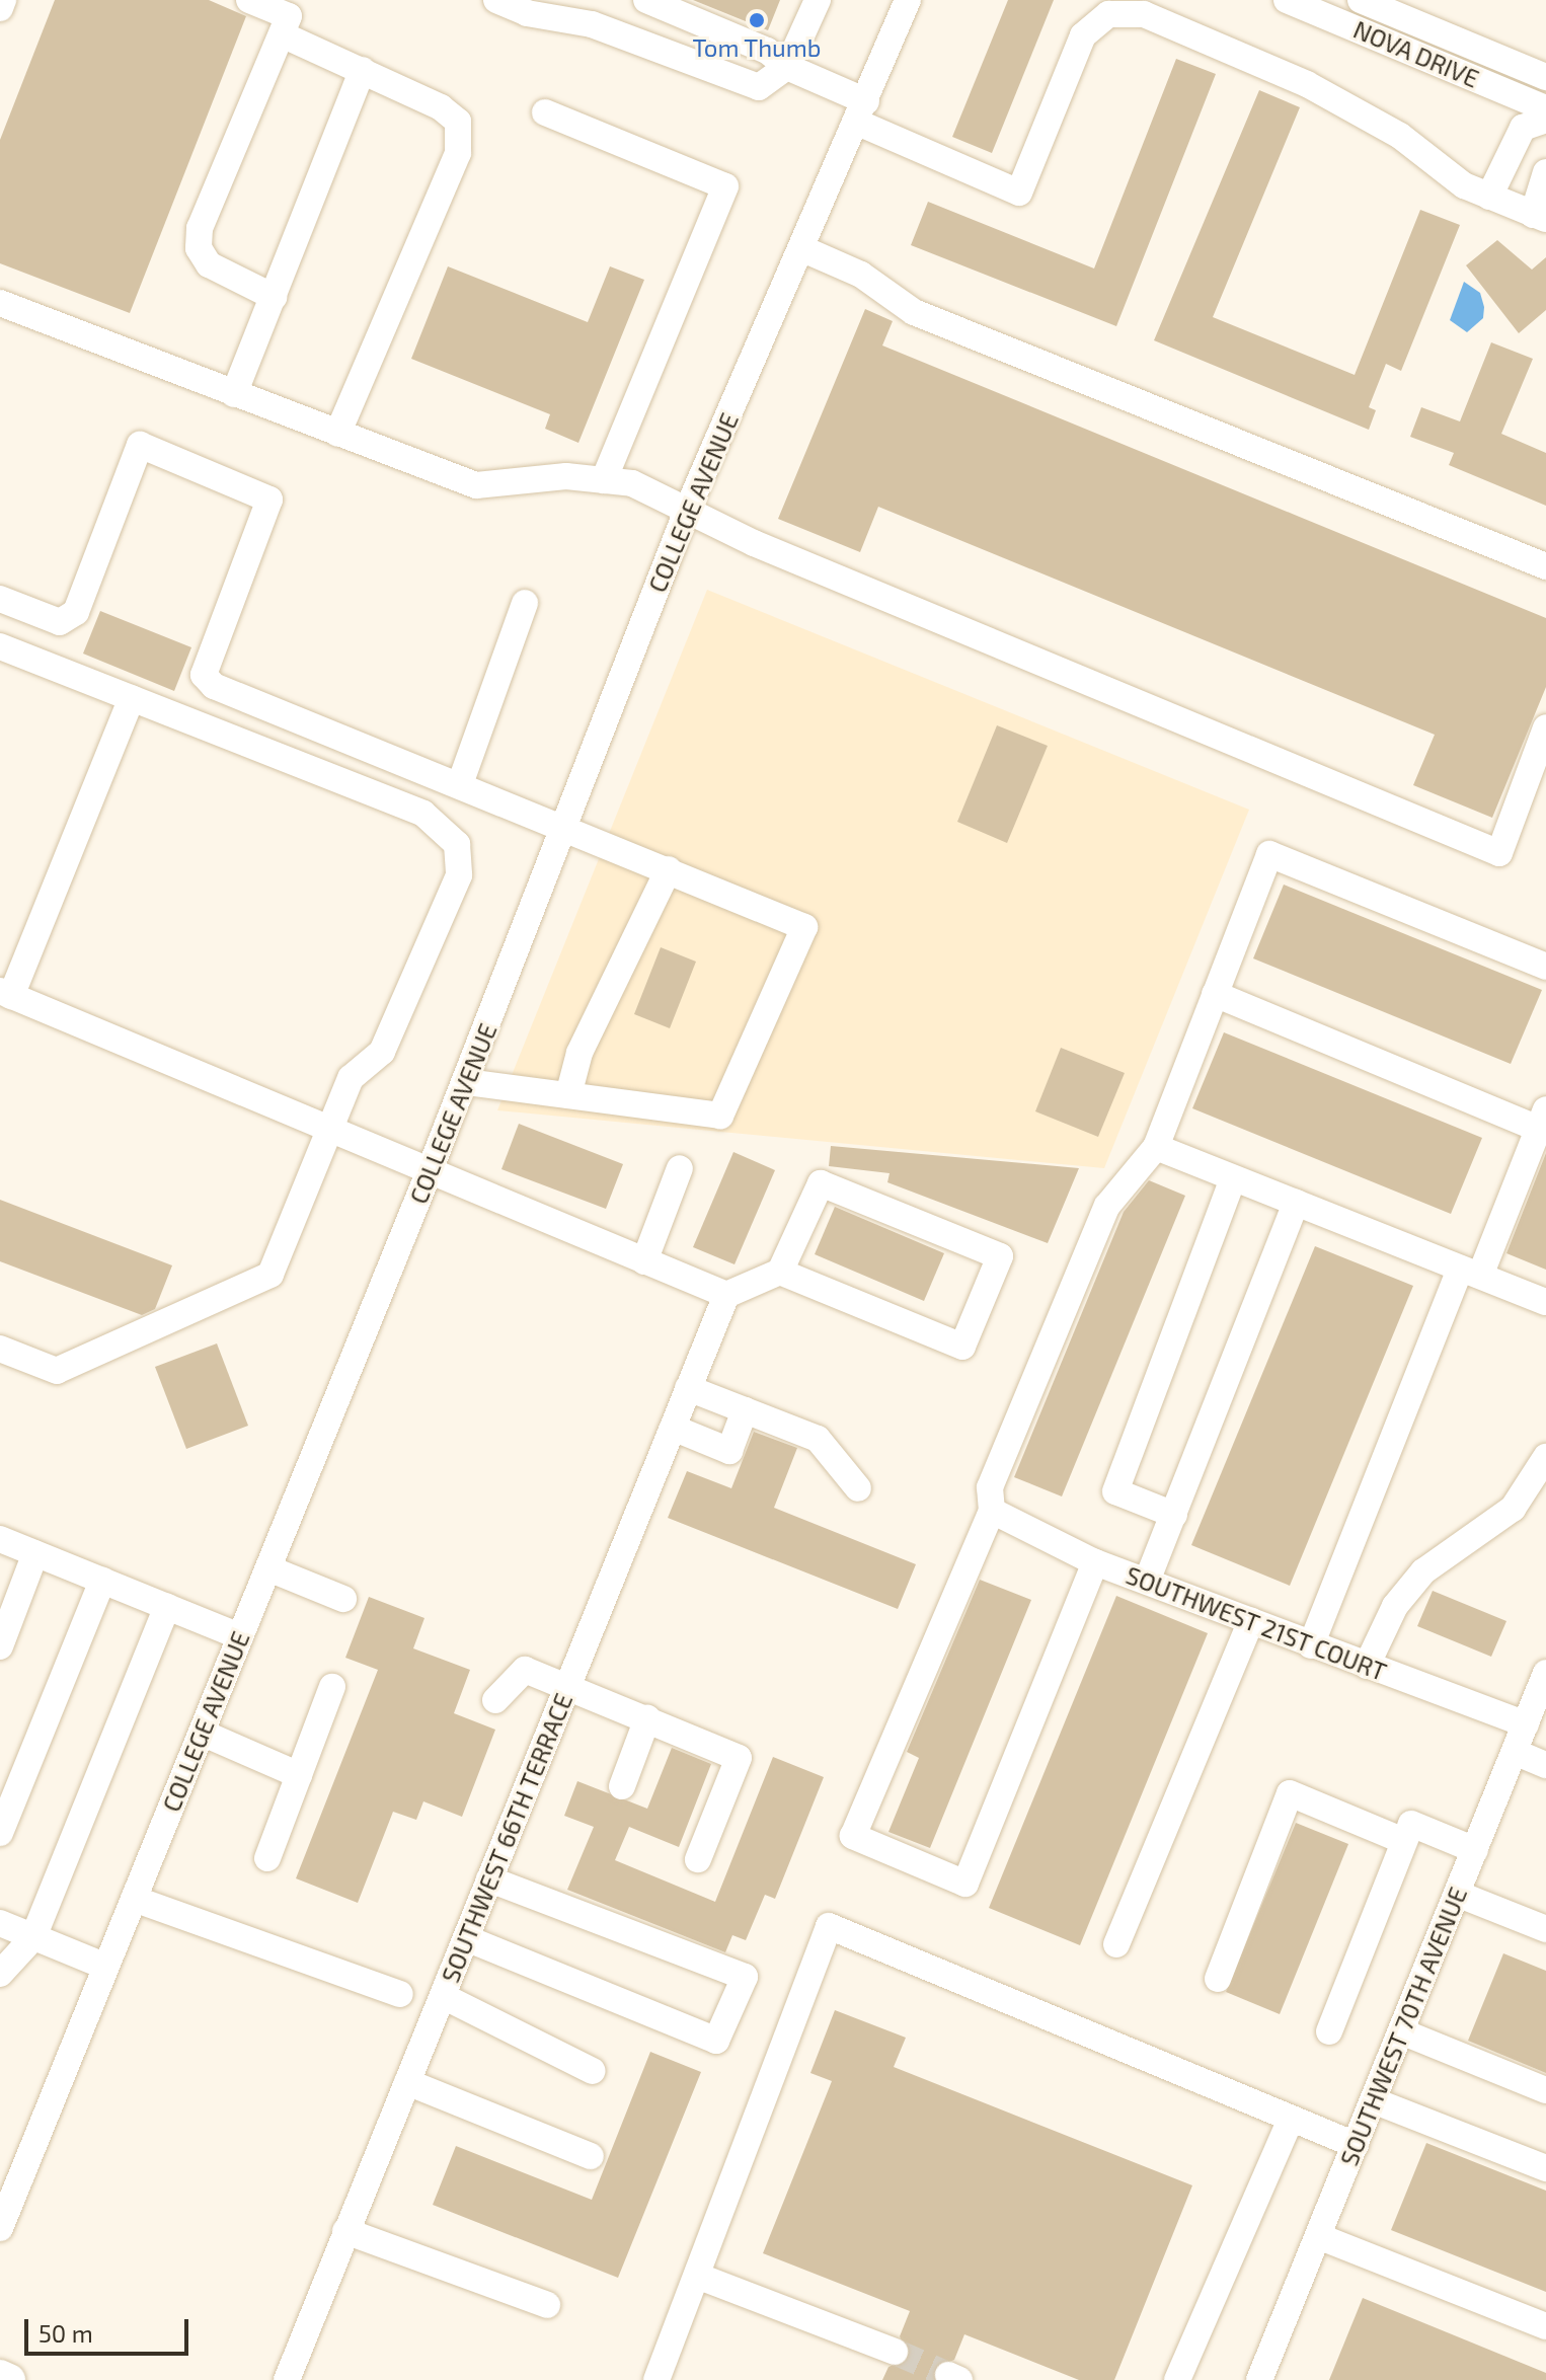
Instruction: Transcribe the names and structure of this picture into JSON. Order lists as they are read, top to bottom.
{
  "streets": {
    "street": [
      "NOVA DRIVE",
      "COLLEGE AVENUE",
      "SOUTHWEST 21ST COURT",
      "SOUTHWEST 66TH TERRACE",
      "SOUTHWEST 70TH AVENUE"
    ]
  },
  "crossings": [
    ["SOUTHWEST 21ST COURT", "SOUTHWEST 70TH AVENUE"]
  ],
  "places": ["Tom Thumb"],
  "scale_bar": "50 m"
}
